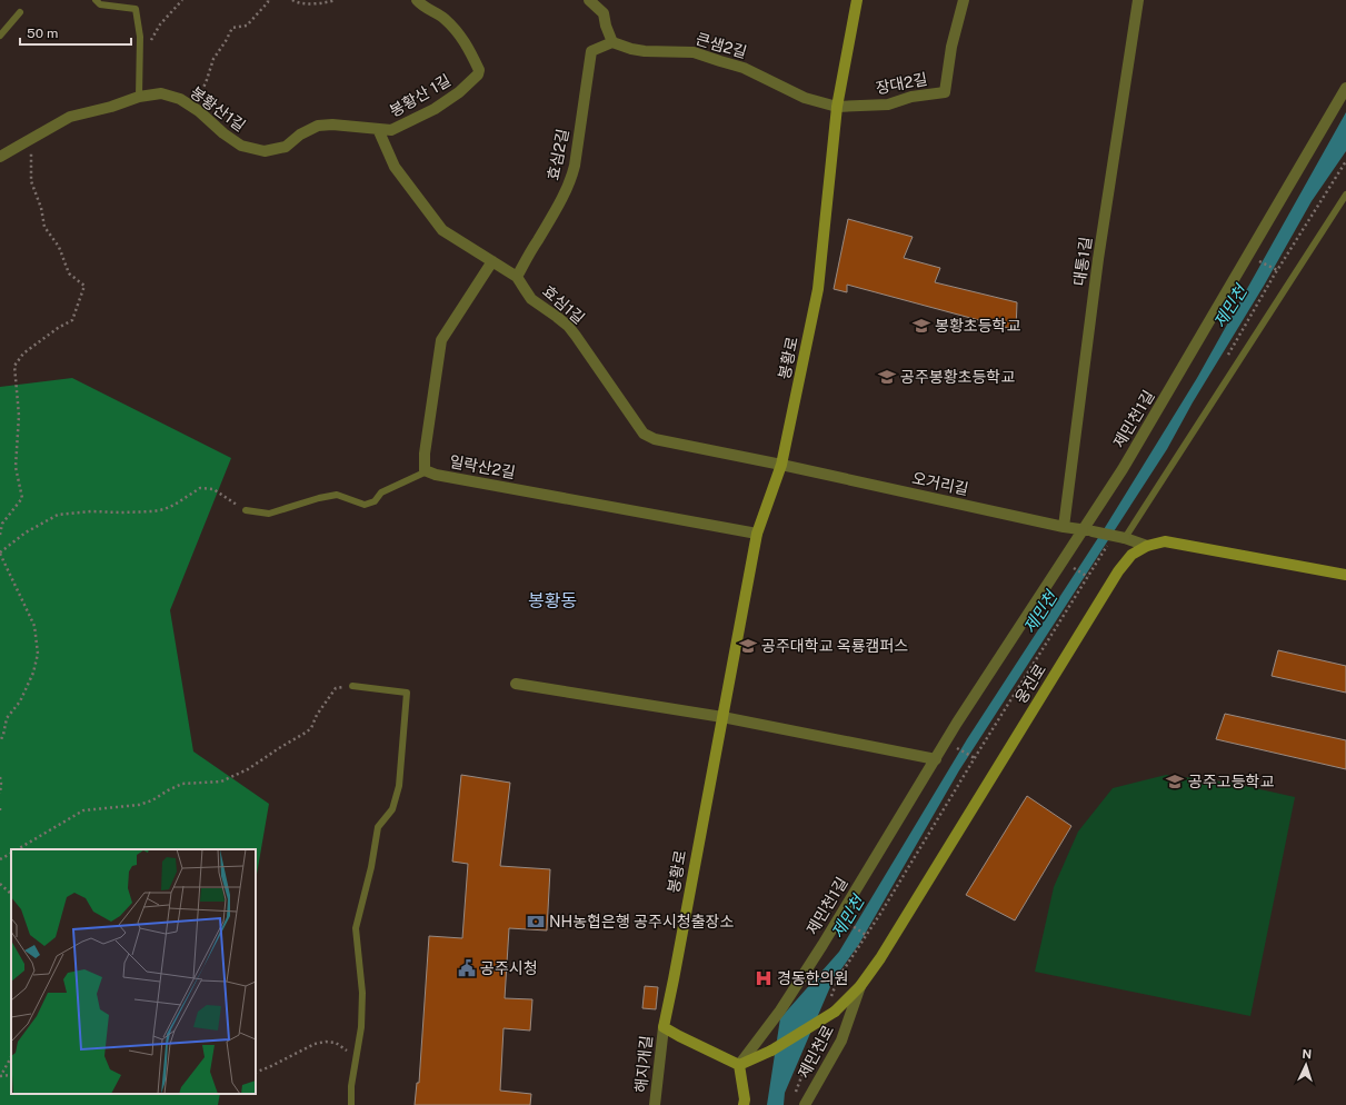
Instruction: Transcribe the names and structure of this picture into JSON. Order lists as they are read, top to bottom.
{
  "streets": {
    "main road": ["봉황로", "웅진로"],
    "street": [
      "큰샘2길",
      "장대2길",
      "봉황산 1길",
      "봉황산1길",
      "효심2길",
      "대통1길",
      "효심1길",
      "제민천1길",
      "일락산2길",
      "오거리길",
      "제민천로",
      "해지개길"
    ]
  },
  "crossings": [
    ["큰샘2길", "장대2길"],
    ["큰샘2길", "효심2길"],
    ["큰샘2길", "봉황로"],
    ["장대2길", "봉황로"],
    ["봉황산 1길", "봉황산1길"],
    ["봉황산 1길", "효심1길"],
    ["봉황산1길", "효심1길"],
    ["효심2길", "효심1길"],
    ["대통1길", "오거리길"],
    ["효심1길", "봉황로"],
    ["효심1길", "일락산2길"],
    ["효심1길", "오거리길"],
    ["봉황로", "일락산2길"],
    ["봉황로", "오거리길"],
    ["봉황로", "해지개길"],
    ["제민천1길", "오거리길"],
    ["제민천1길", "웅진로"],
    ["웅진로", "제민천로"]
  ],
  "districts": ["봉황동"],
  "water": ["제민천"],
  "places": {
    "school or university": [
      "봉황초등학교",
      "공주봉황초등학교",
      "공주대학교 옥룡캠퍼스",
      "공주고등학교"
    ],
    "bank": ["NH농협은행 공주시청출장소"],
    "public building": ["공주시청"],
    "hospital": ["경동한의원"]
  },
  "scale_bar": "50 m",
  "north": "top"
}
